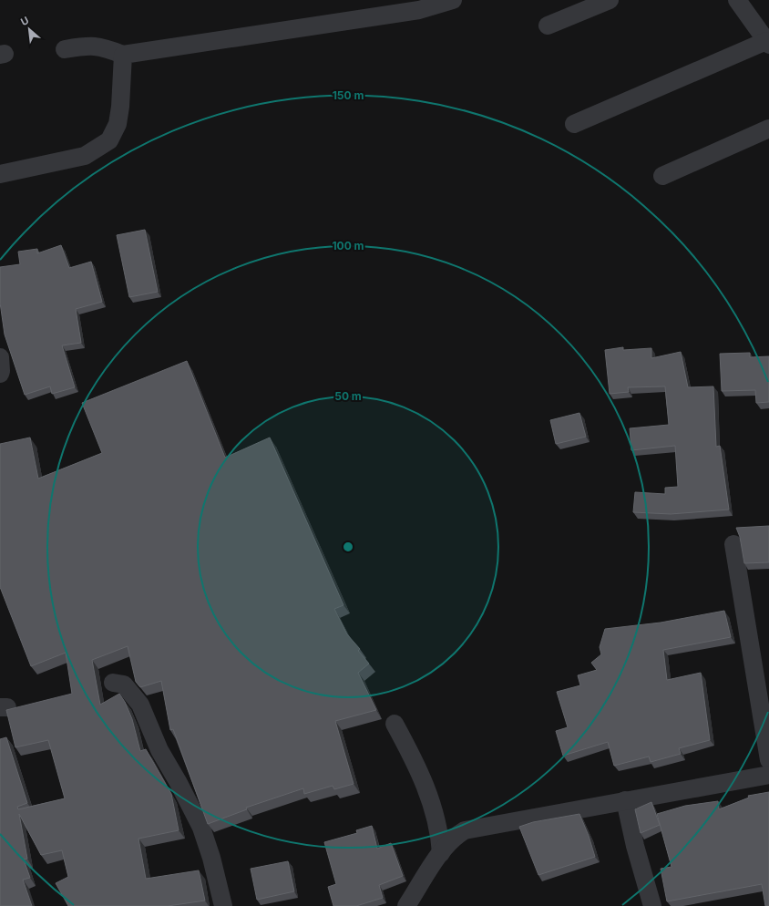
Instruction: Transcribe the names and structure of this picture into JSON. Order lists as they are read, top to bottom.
{
  "north": "top left",
  "rings": ["150 m", "100 m", "50 m"]
}
